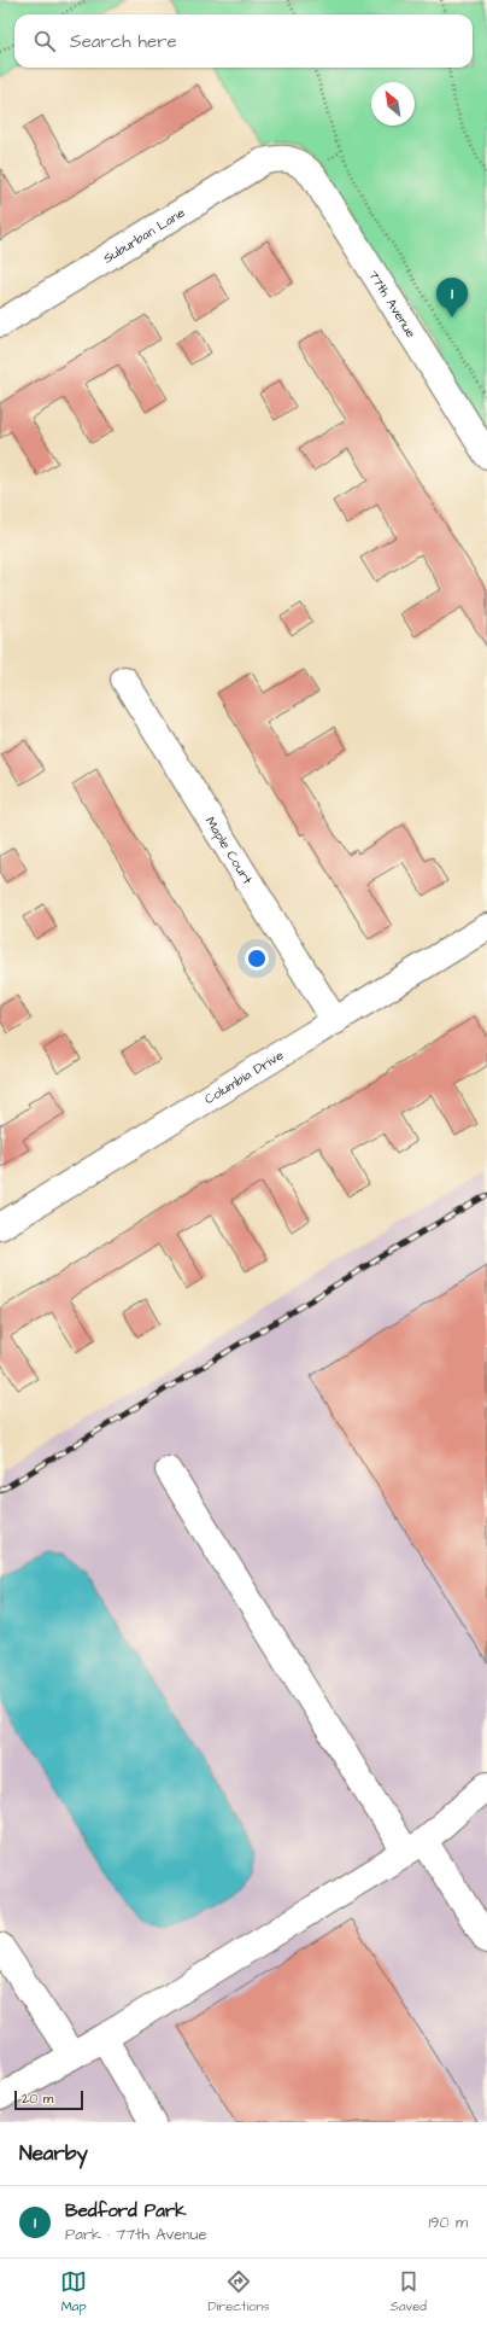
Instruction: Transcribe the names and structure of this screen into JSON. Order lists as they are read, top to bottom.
{
  "streets": {
    "street": [
      "Suburban Lane",
      "77th Avenue",
      "Maple Court",
      "Columbia Drive"
    ]
  },
  "crossings": [
    ["Suburban Lane", "77th Avenue"],
    ["Maple Court", "Columbia Drive"]
  ],
  "scale_bar": "20 m",
  "north": "top left",
  "page": {
    "search": "Search here",
    "pins": "1",
    "scale": "20 m",
    "heading": "Nearby",
    "list": [
      {
        "mark": "1",
        "name": "Bedford Park",
        "note": "Park · 77th Avenue",
        "value": "190 m"
      }
    ],
    "nav": ["Map", "Directions", "Saved"]
  }
}
